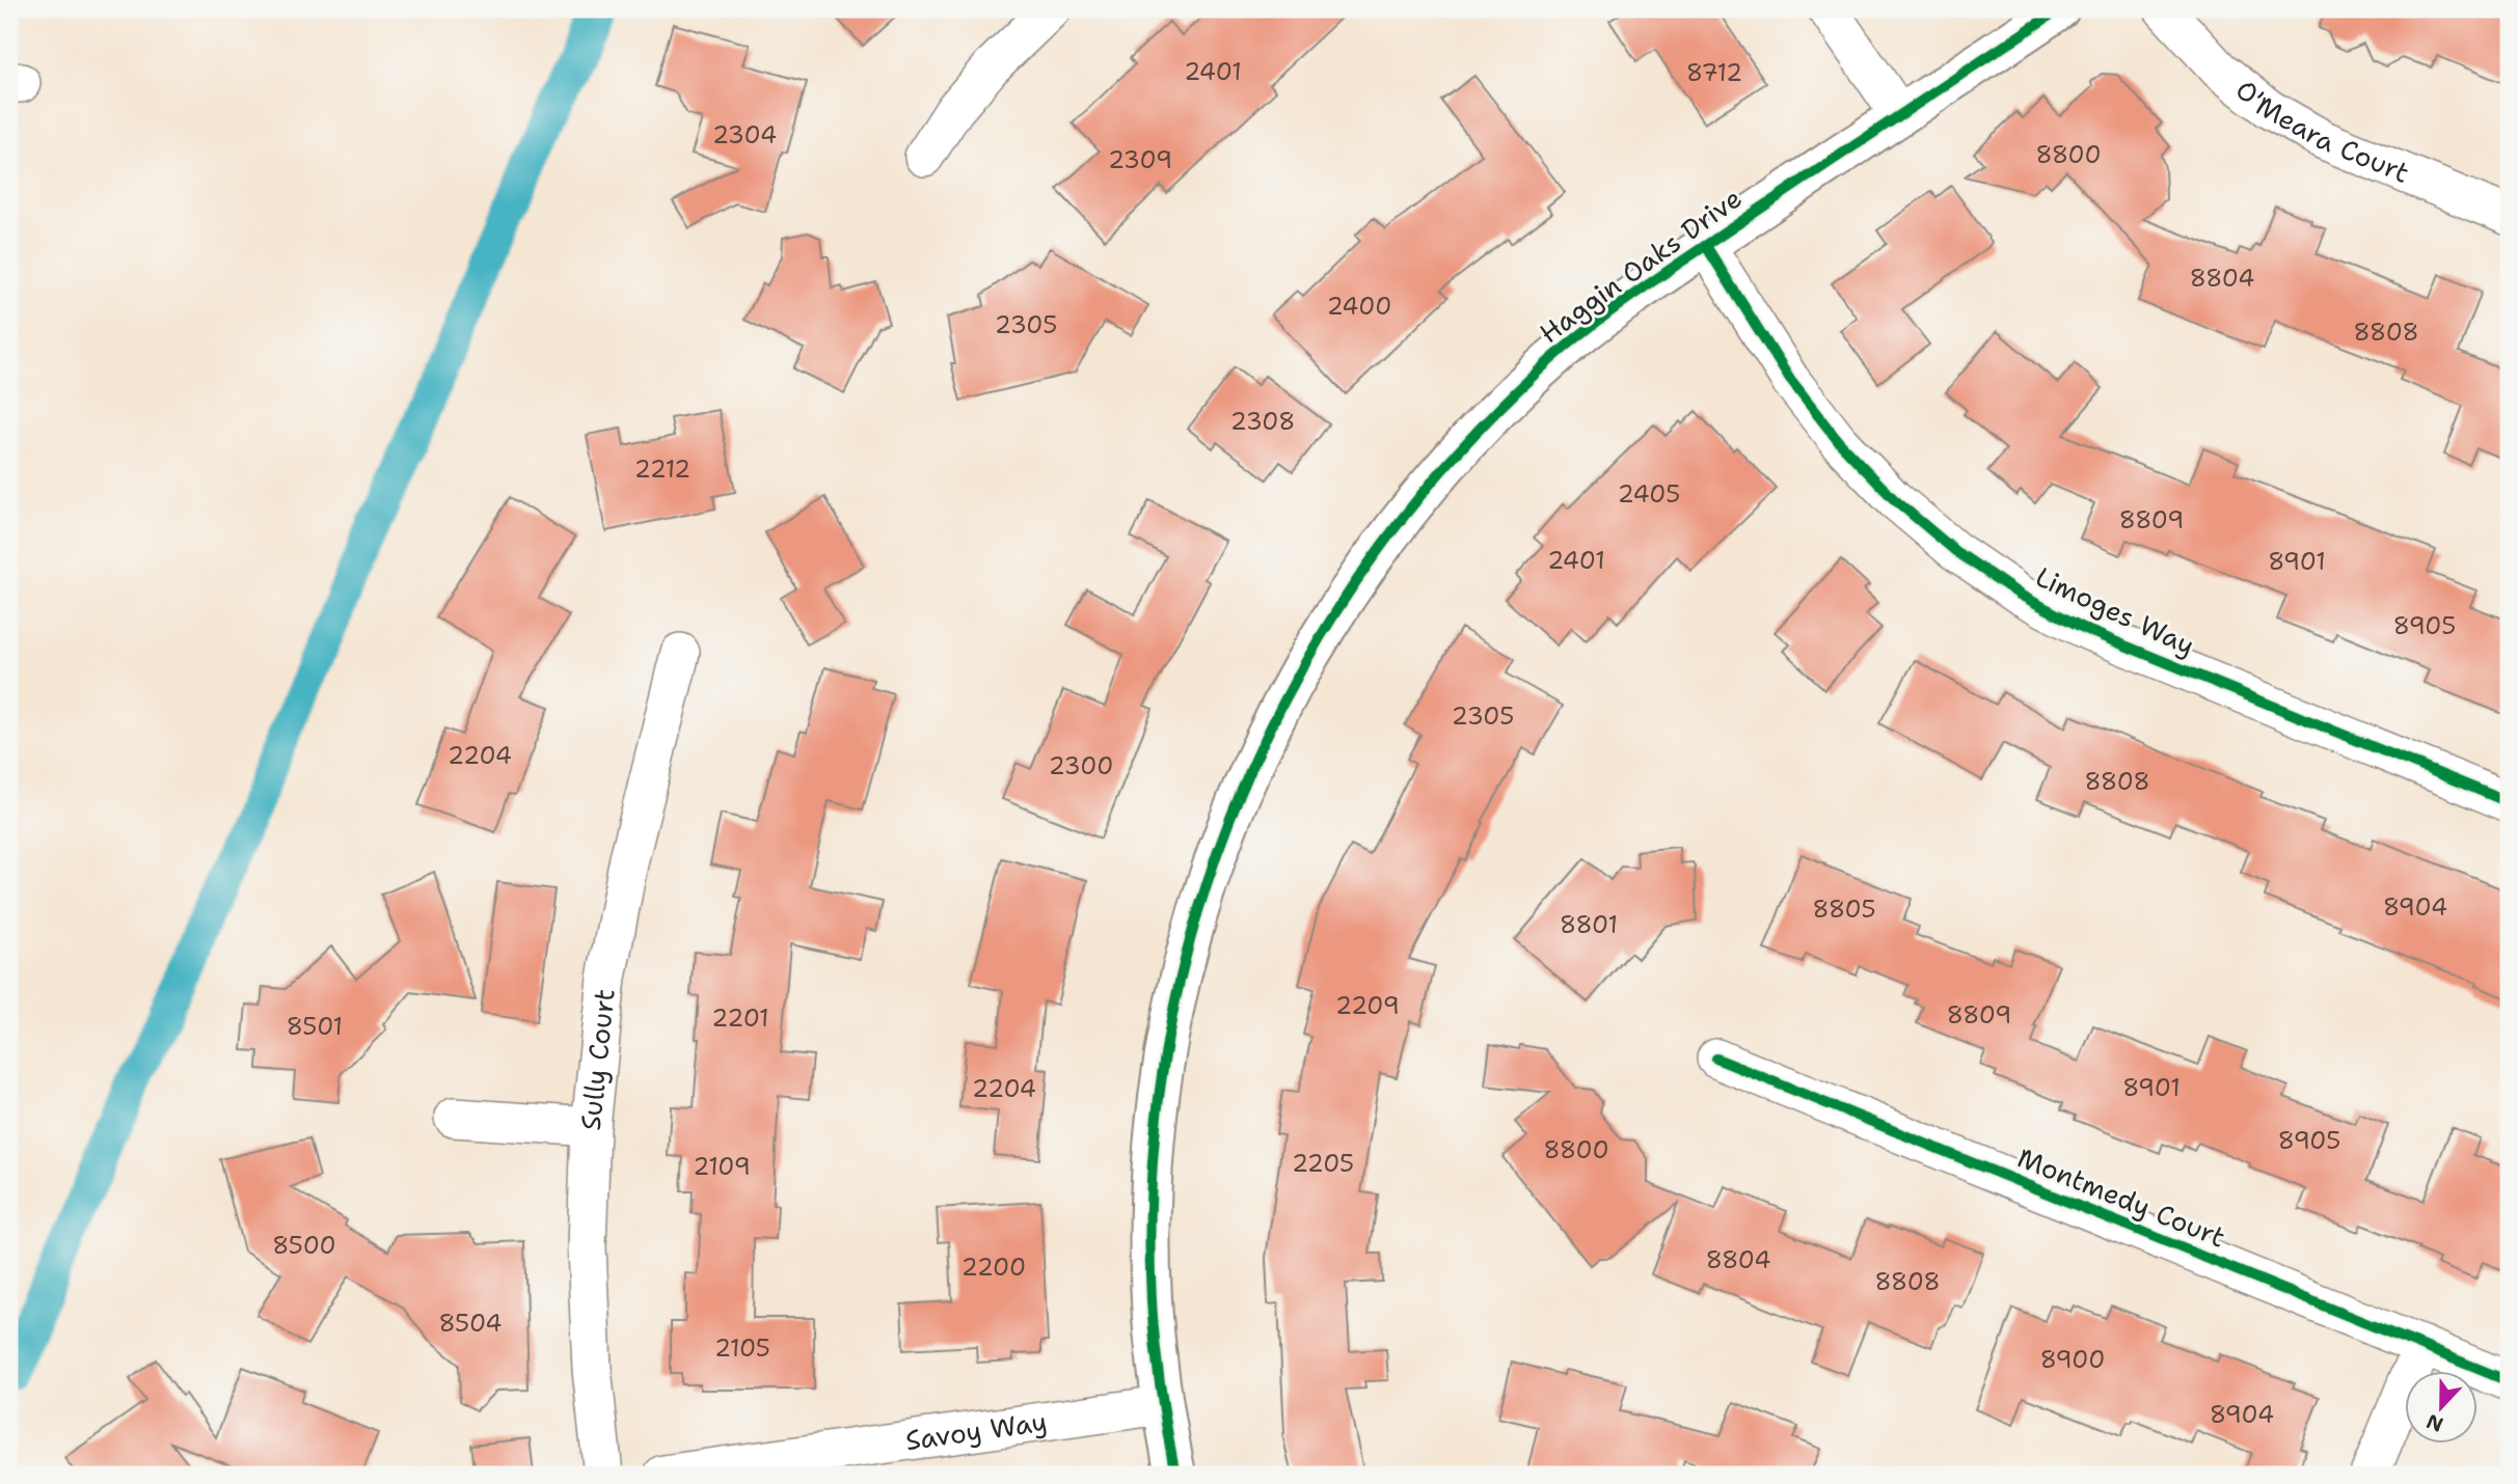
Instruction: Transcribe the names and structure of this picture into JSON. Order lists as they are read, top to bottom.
{
  "streets": {
    "street": [
      "O'Meara Court",
      "Haggin Oaks Drive",
      "Limoges Way",
      "Sully Court",
      "Montmedy Court",
      "Savoy Way"
    ]
  },
  "crossings": [
    ["Haggin Oaks Drive", "Limoges Way"],
    ["Haggin Oaks Drive", "Savoy Way"]
  ],
  "house_numbers": [
    "2401",
    "8712",
    "2304",
    "8800",
    "2309",
    "8804",
    "2400",
    "2305",
    "8808",
    "2308",
    "2212",
    "2405",
    "8809",
    "2401",
    "8901",
    "8905",
    "2305",
    "2204",
    "2300",
    "8808",
    "8904",
    "8805",
    "8801",
    "2209",
    "8809",
    "2201",
    "8501",
    "8901",
    "2204",
    "8905",
    "8800",
    "2205",
    "2109",
    "8500",
    "8804",
    "2200",
    "8808",
    "8504",
    "2105",
    "8900",
    "8904"
  ],
  "north": "bottom"
}
